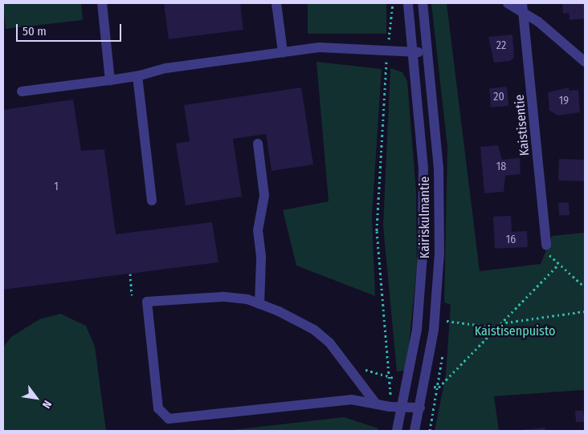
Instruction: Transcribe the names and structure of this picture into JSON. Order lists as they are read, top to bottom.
{
  "streets": {
    "street": ["Kaistisentie", "Kairiskulmantie"]
  },
  "parks": ["Kaistisenpuisto"],
  "house_numbers": [
    "22",
    "20",
    "19",
    "18",
    "1",
    "16"
  ],
  "scale_bar": "50 m",
  "north": "bottom right"
}
